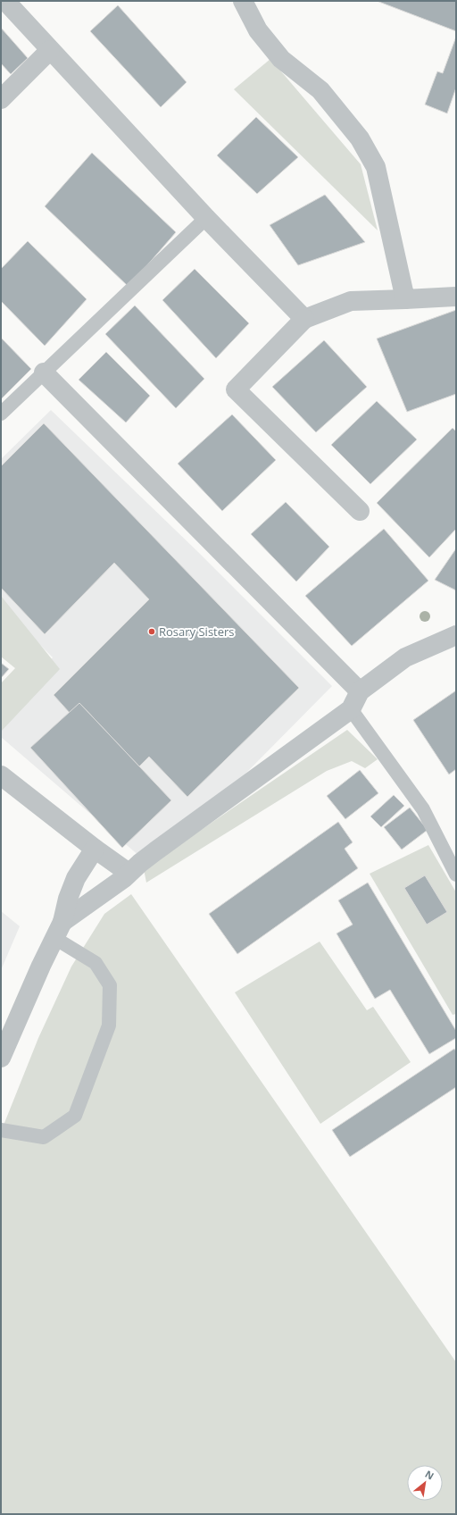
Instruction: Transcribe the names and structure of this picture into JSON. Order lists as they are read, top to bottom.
{
  "places": ["Rosary Sisters"],
  "north": "top right"
}
